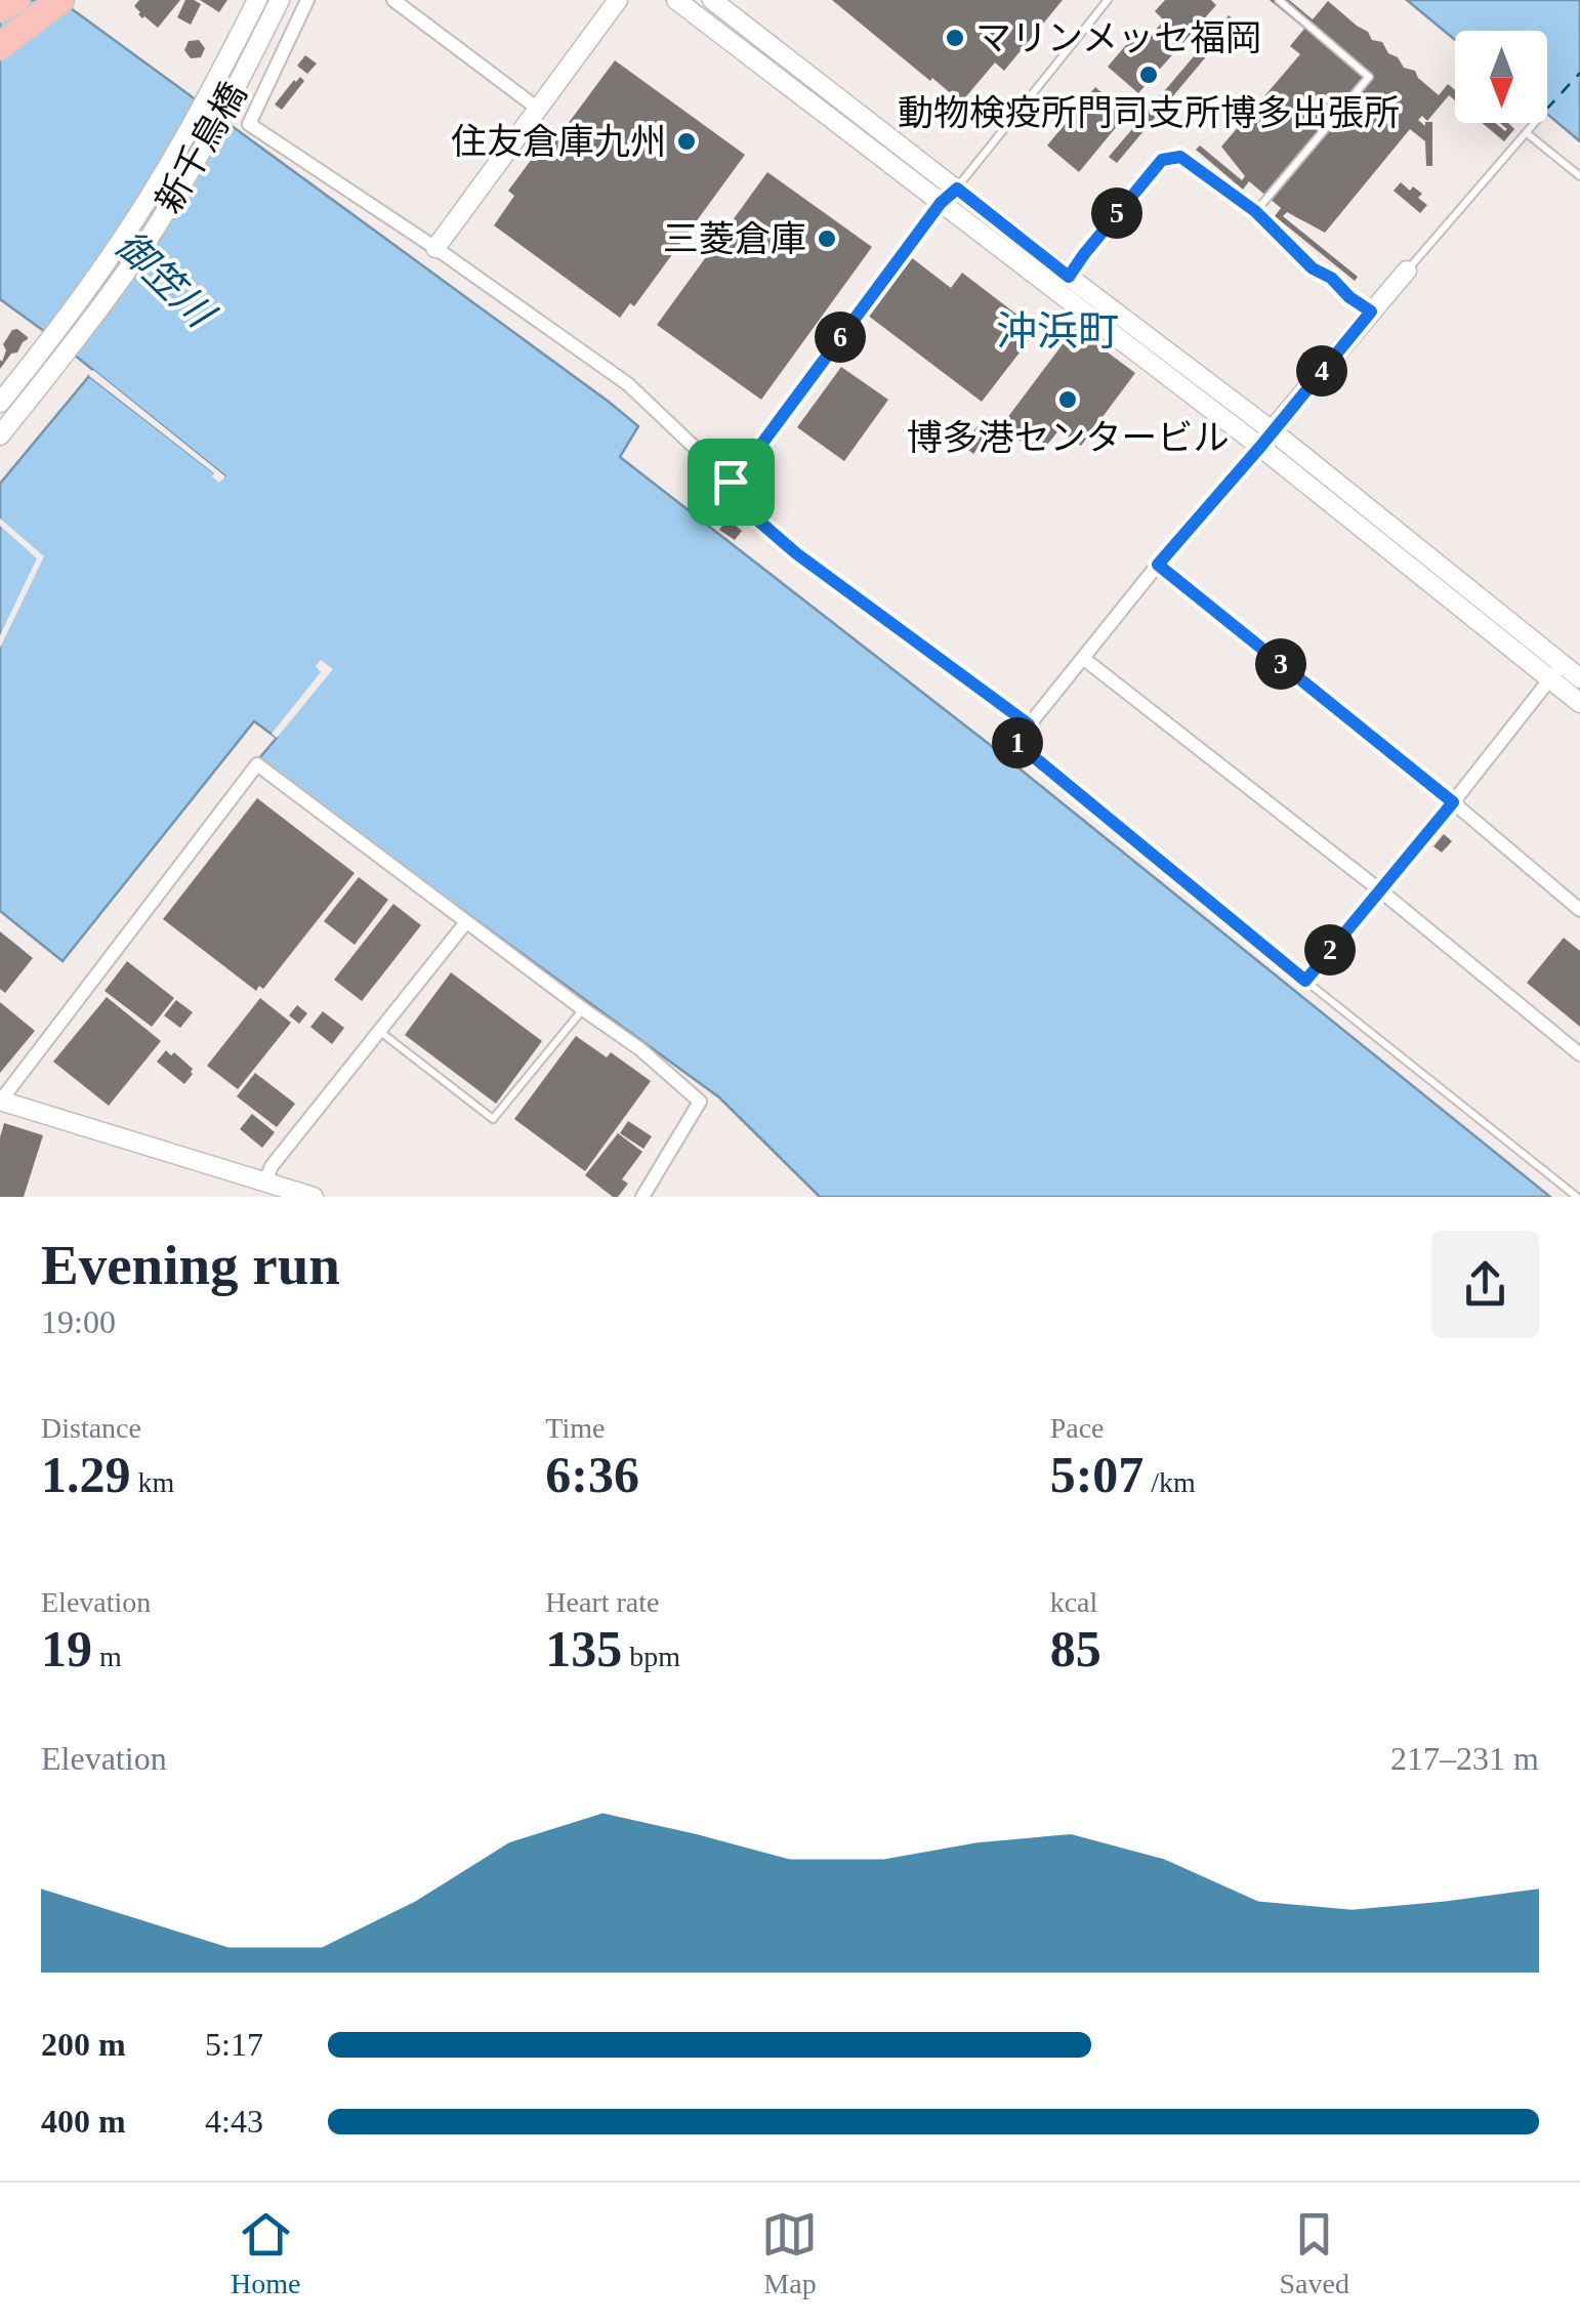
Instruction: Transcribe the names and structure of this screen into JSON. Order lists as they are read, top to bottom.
{
  "streets": {
    "street": ["新千鳥橋"]
  },
  "districts": ["沖浜町"],
  "water": ["御笠川"],
  "places": [
    "マリンメッセ福岡",
    "動物検疫所門司支所博多出張所",
    "住友倉庫九州",
    "三菱倉庫",
    "博多港センタービル"
  ],
  "north": "bottom",
  "page": {
    "pins": [
      "5",
      "6",
      "4",
      "3",
      "1",
      "2"
    ],
    "heading": ["Evening run", "19:00"],
    "stats": [
      ["Distance", "1.29 km"],
      ["Time", "6:36"],
      ["Pace", "5:07 /km"],
      ["Elevation", "19 m"],
      ["Heart rate", "135 bpm"],
      ["kcal", "85"]
    ],
    "chart": ["Elevation", "217–231 m"],
    "list": [
      {
        "name": "200 m",
        "note": "5:17"
      },
      {
        "name": "400 m",
        "note": "4:43"
      }
    ],
    "tabs": ["Home", "Map", "Saved"]
  }
}
